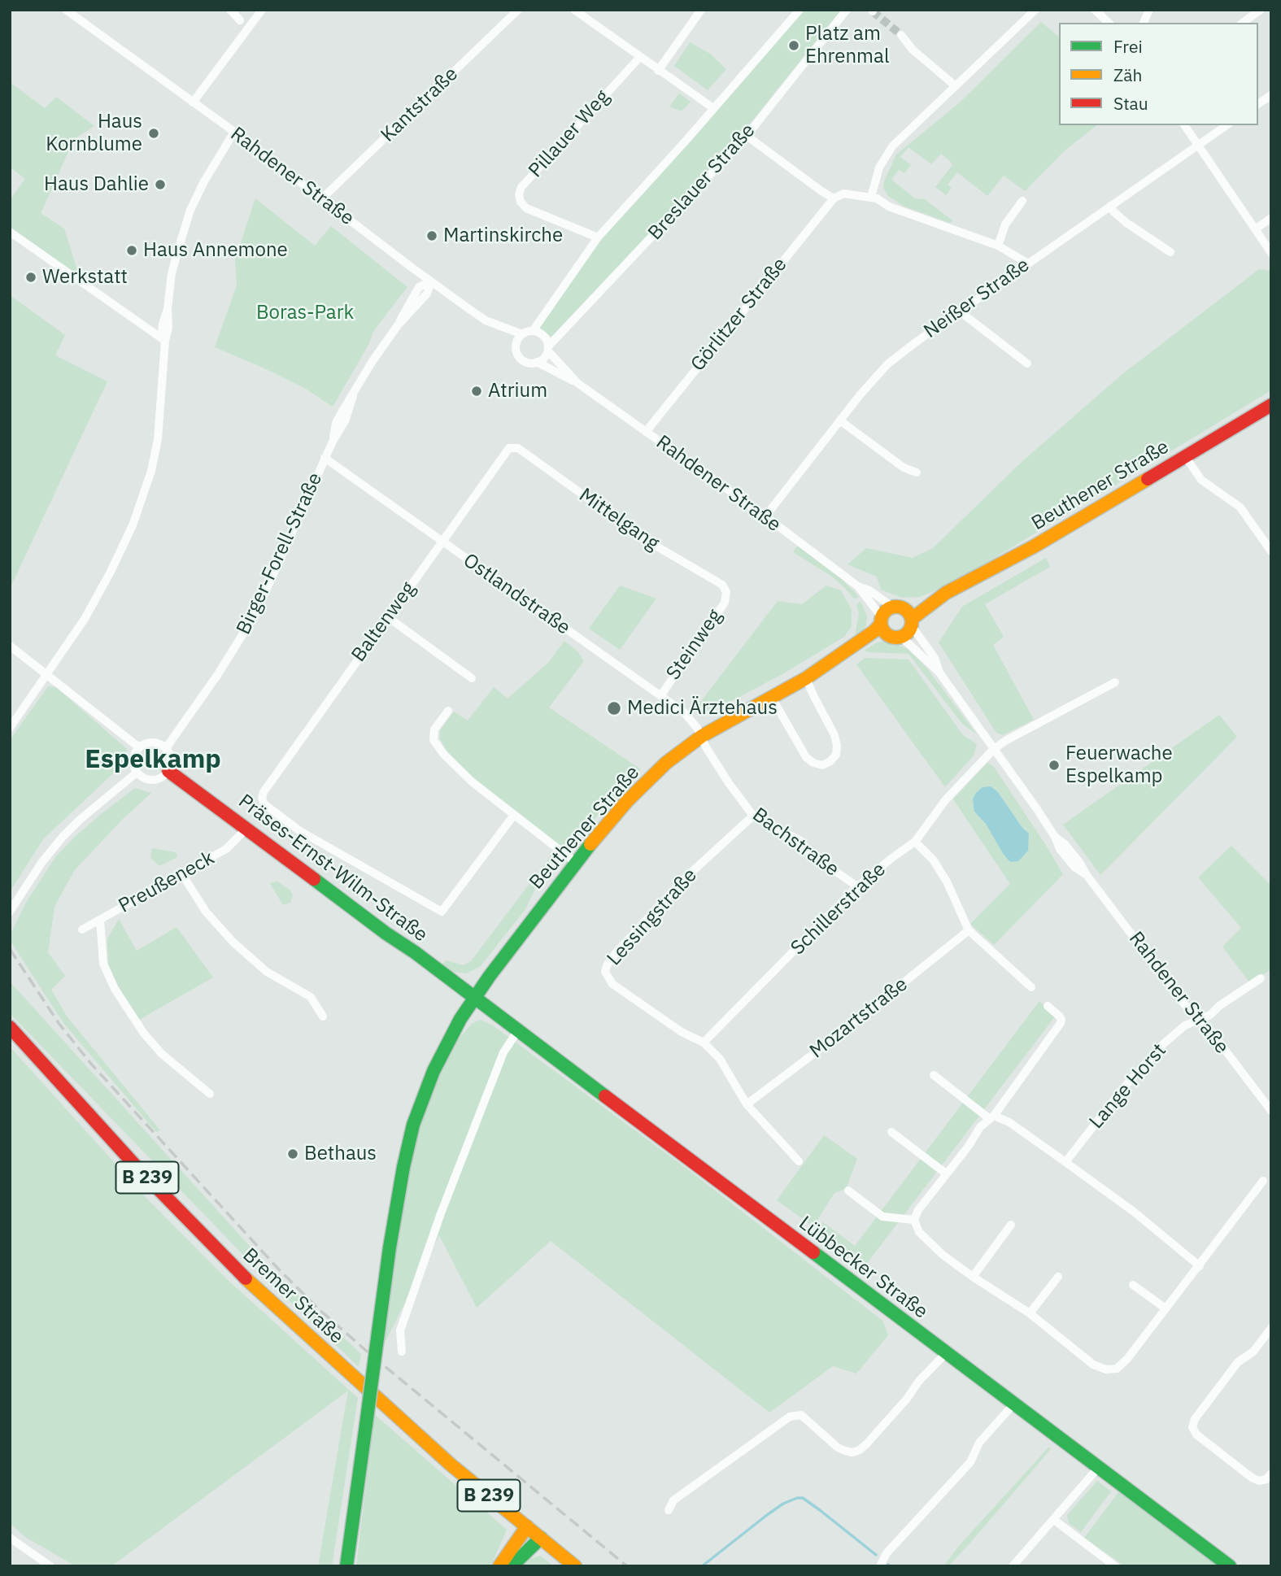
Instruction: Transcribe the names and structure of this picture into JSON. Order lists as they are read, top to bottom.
{
  "streets": {
    "main road": [
      "Beuthener Straße",
      "Präses-Ernst-Wilm-Straße",
      "B 239",
      "Lübbecker Straße",
      "Bremer Straße"
    ],
    "street": [
      "Kantstraße",
      "Pillauer Weg",
      "Rahdener Straße",
      "Breslauer Straße",
      "Neißer Straße",
      "Görlitzer Straße",
      "Mittelgang",
      "Birger-Forell-Straße",
      "Ostlandstraße",
      "Baltenweg",
      "Steinweg",
      "Bachstraße",
      "Preußeneck",
      "Schillerstraße",
      "Lessingstraße",
      "Mozartstraße",
      "Lange Horst"
    ]
  },
  "crossings": [
    ["Kantstraße", "Rahdener Straße"],
    ["Pillauer Weg", "Breslauer Straße"],
    ["Rahdener Straße", "Breslauer Straße"],
    ["Rahdener Straße", "Neißer Straße"],
    ["Rahdener Straße", "Görlitzer Straße"],
    ["Rahdener Straße", "Beuthener Straße"],
    ["Rahdener Straße", "Birger-Forell-Straße"],
    ["Rahdener Straße", "Schillerstraße"],
    ["Rahdener Straße", "Lange Horst"],
    ["Beuthener Straße", "Ostlandstraße"],
    ["Beuthener Straße", "Bachstraße"],
    ["Beuthener Straße", "Präses-Ernst-Wilm-Straße"],
    ["Beuthener Straße", "Lübbecker Straße"],
    ["Mittelgang", "Baltenweg"],
    ["Mittelgang", "Steinweg"],
    ["Birger-Forell-Straße", "Ostlandstraße"],
    ["Birger-Forell-Straße", "Präses-Ernst-Wilm-Straße"],
    ["Ostlandstraße", "Baltenweg"],
    ["Ostlandstraße", "Steinweg"],
    ["Ostlandstraße", "Bachstraße"],
    ["Bachstraße", "Schillerstraße"],
    ["Bachstraße", "Lessingstraße"],
    ["Präses-Ernst-Wilm-Straße", "Preußeneck"],
    ["Präses-Ernst-Wilm-Straße", "Lübbecker Straße"],
    ["Schillerstraße", "Lessingstraße"],
    ["Lessingstraße", "Mozartstraße"],
    ["B 239", "Bremer Straße"]
  ],
  "districts": ["Espelkamp"],
  "parks": ["Boras-Park"],
  "places": [
    "Platz am Ehrenmal",
    "Haus Kornblume",
    "Haus Dahlie",
    "Martinskirche",
    "Haus Annemone",
    "Werkstatt",
    "Atrium",
    "Medici Ärztehaus",
    "Feuerwache Espelkamp",
    "Bethaus"
  ],
  "legend": ["Frei", "Zäh", "Stau"]
}
